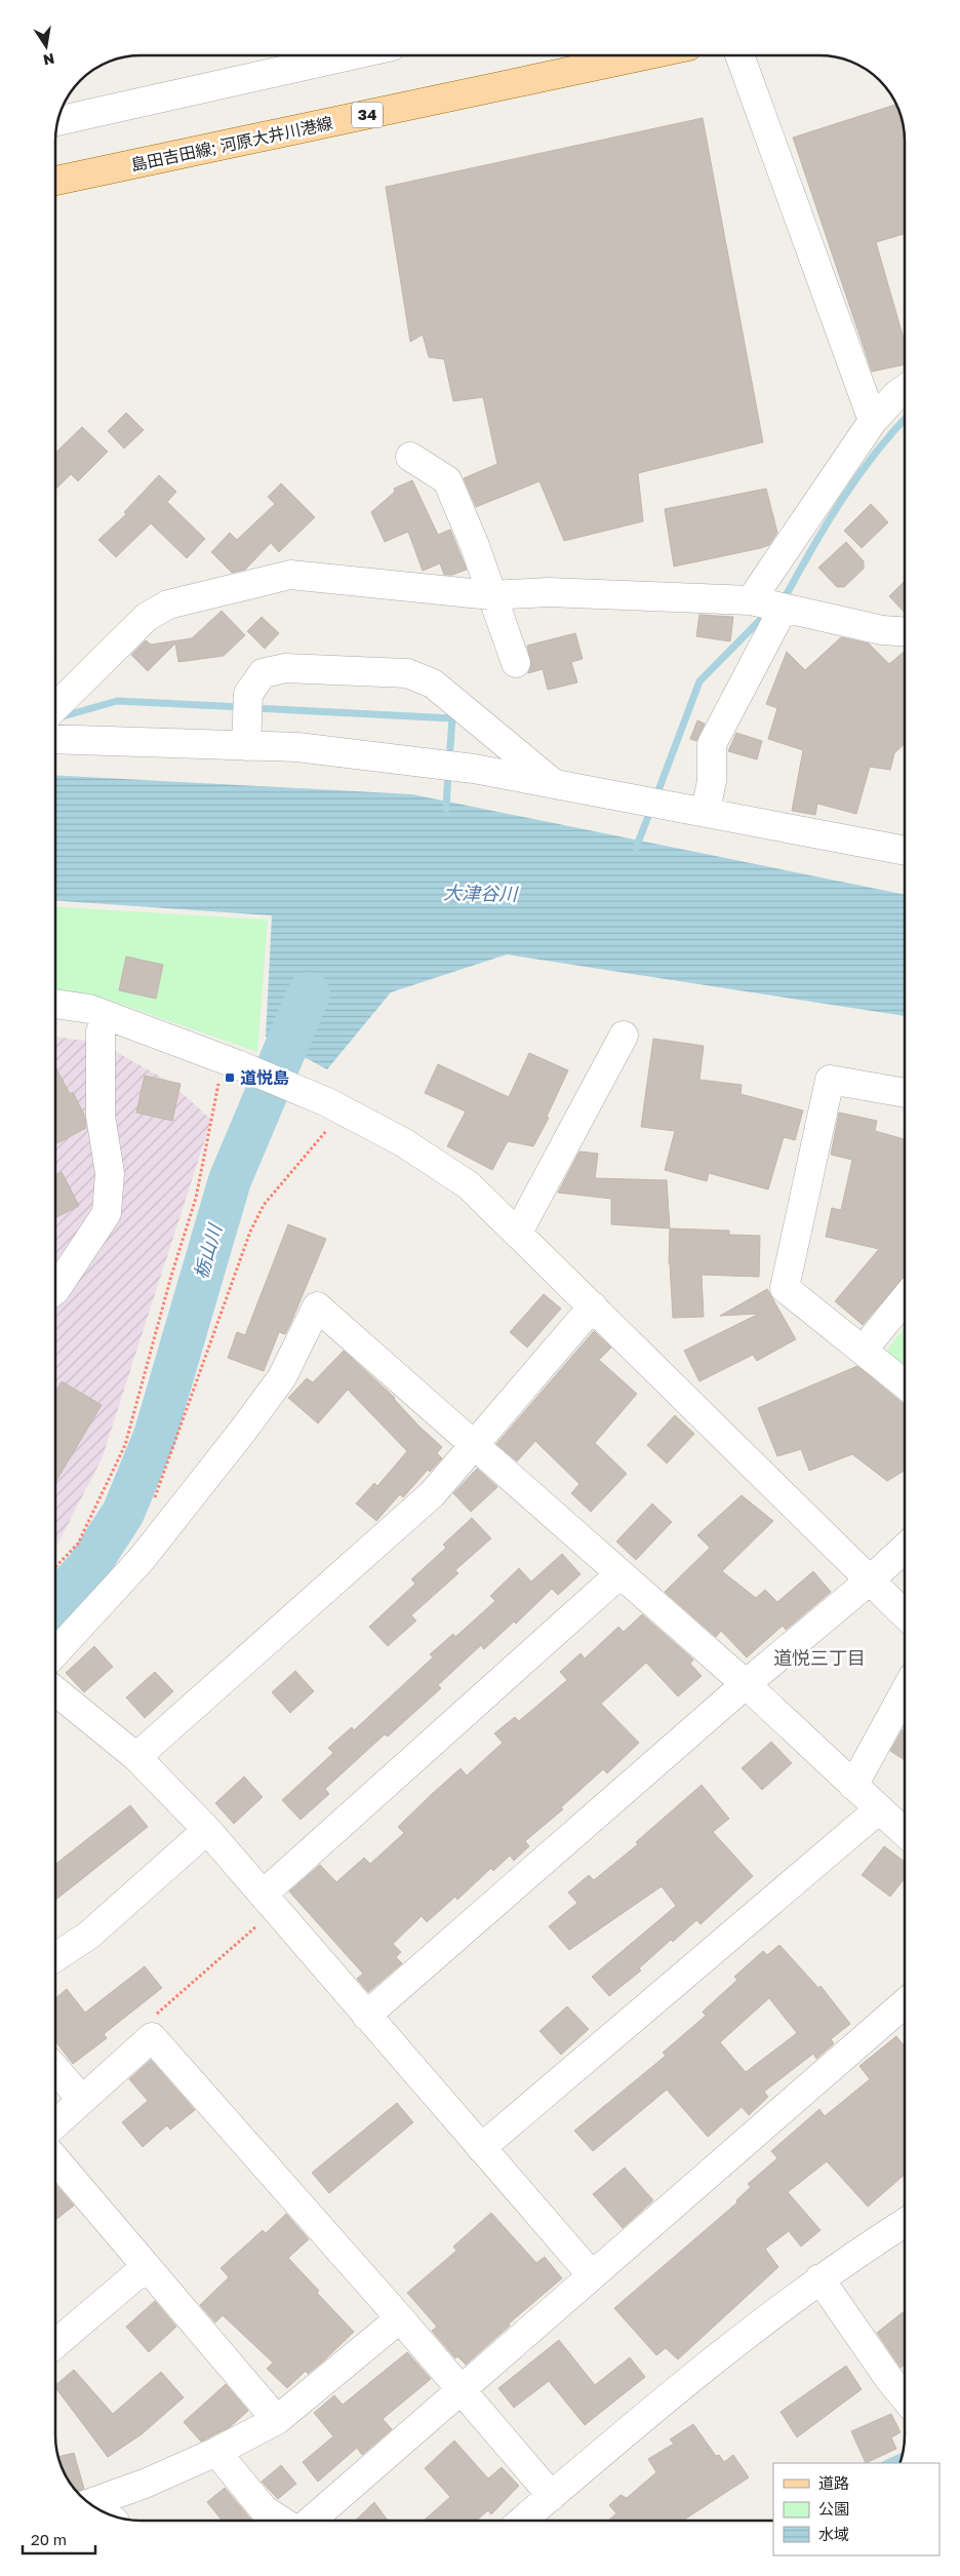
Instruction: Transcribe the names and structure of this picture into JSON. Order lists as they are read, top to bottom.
{
  "streets": {
    "main road": ["34", "島田吉田線; 河原大井川港線"]
  },
  "districts": ["道悦三丁目"],
  "water": ["大津谷川", "栃山川"],
  "places": {
    "transit": ["道悦島"]
  },
  "legend": ["道路", "公園", "水域"],
  "scale_bar": "20 m",
  "north": "bottom"
}
